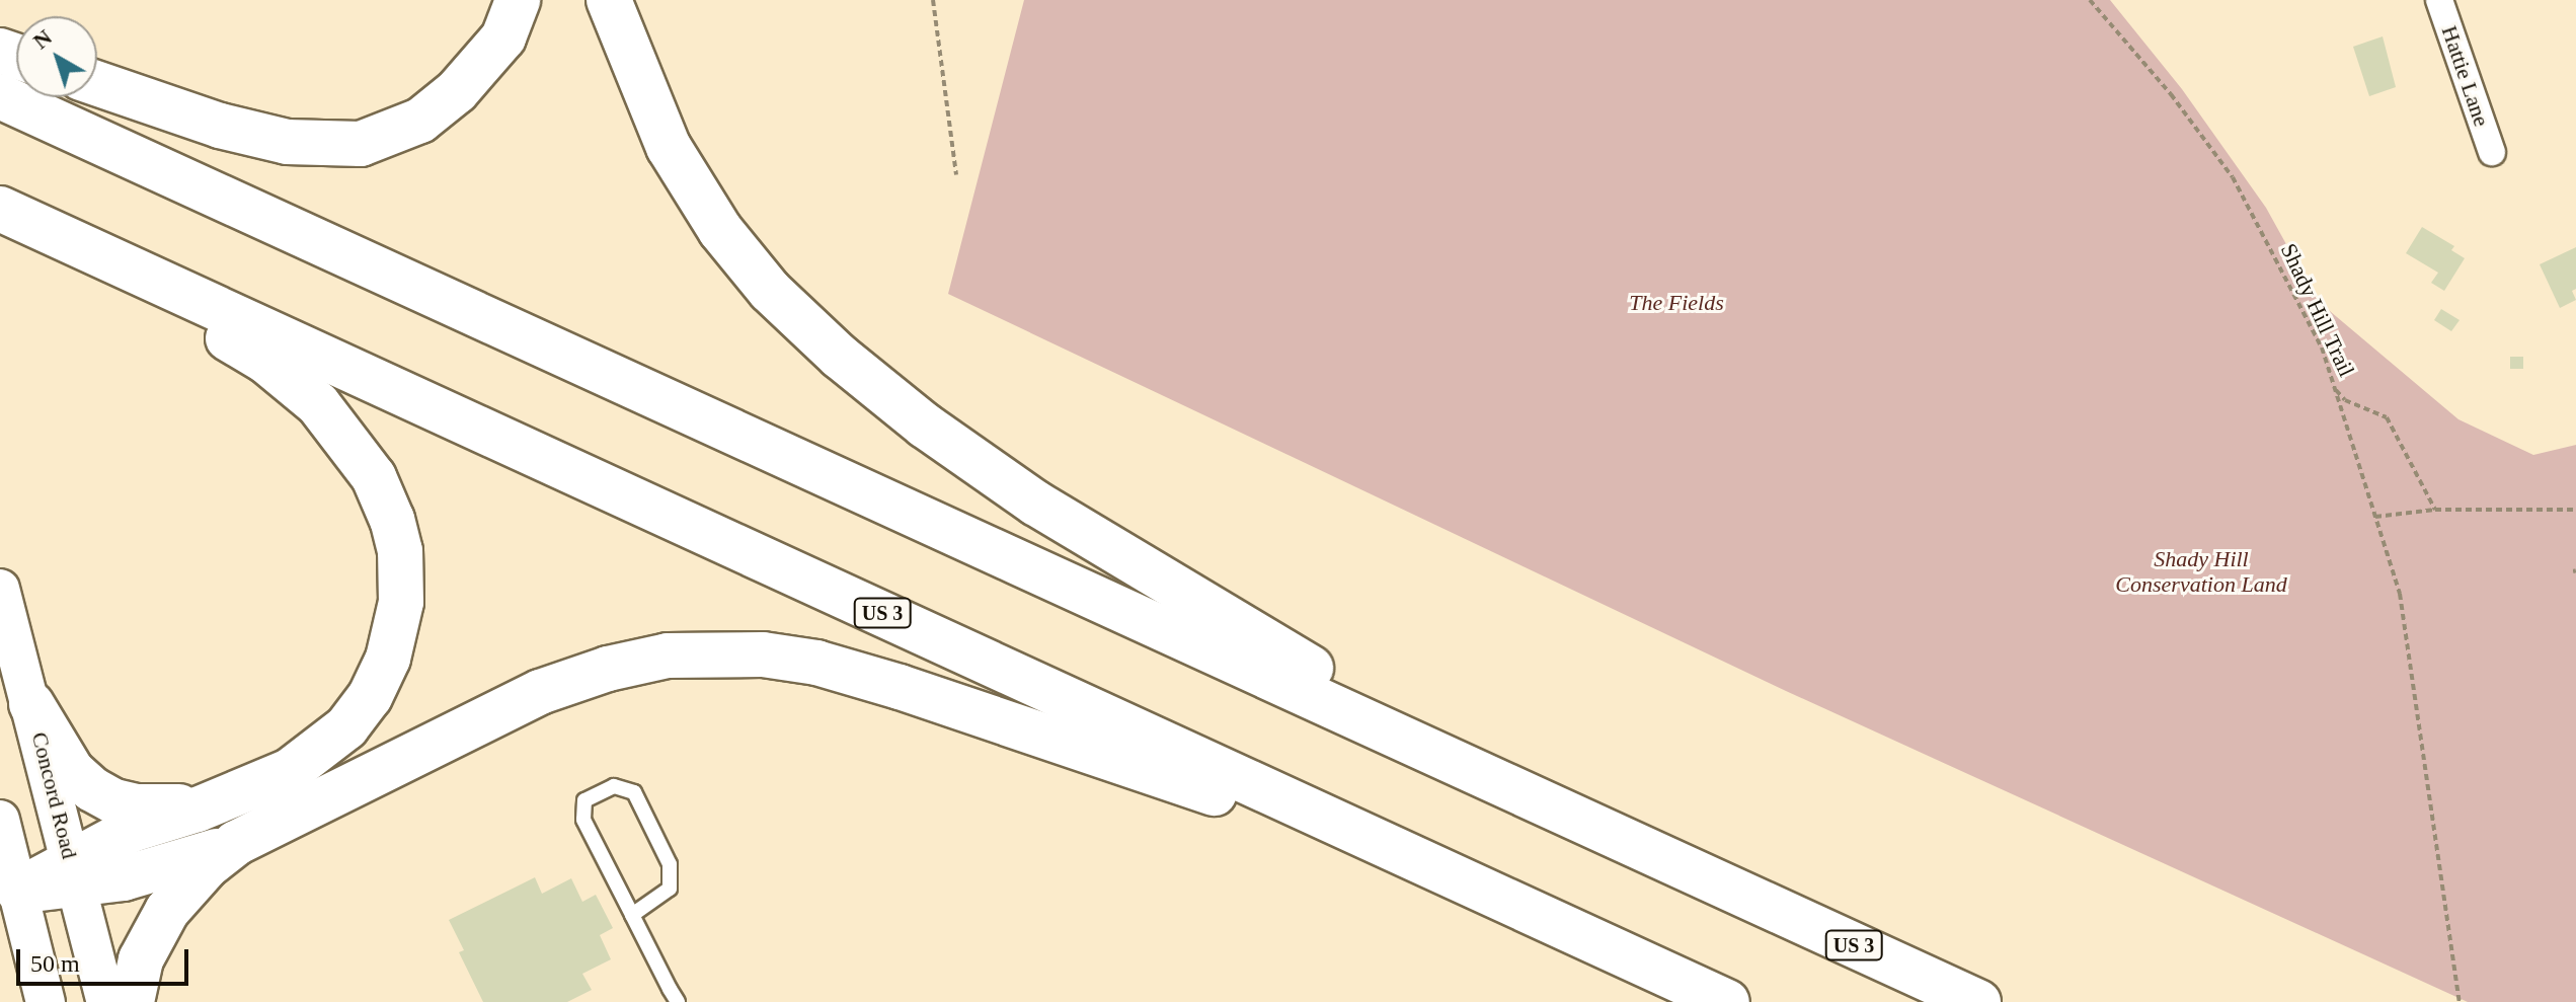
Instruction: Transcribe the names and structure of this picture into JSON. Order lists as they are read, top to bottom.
{
  "streets": {
    "highway": ["US 3"],
    "main road": ["Concord Road"],
    "street": ["Hattie Lane"],
    "path": ["Shady Hill Trail"]
  },
  "parks": ["The Fields", "Shady Hill Conservation Land"],
  "scale_bar": "50 m",
  "north": "top left"
}
